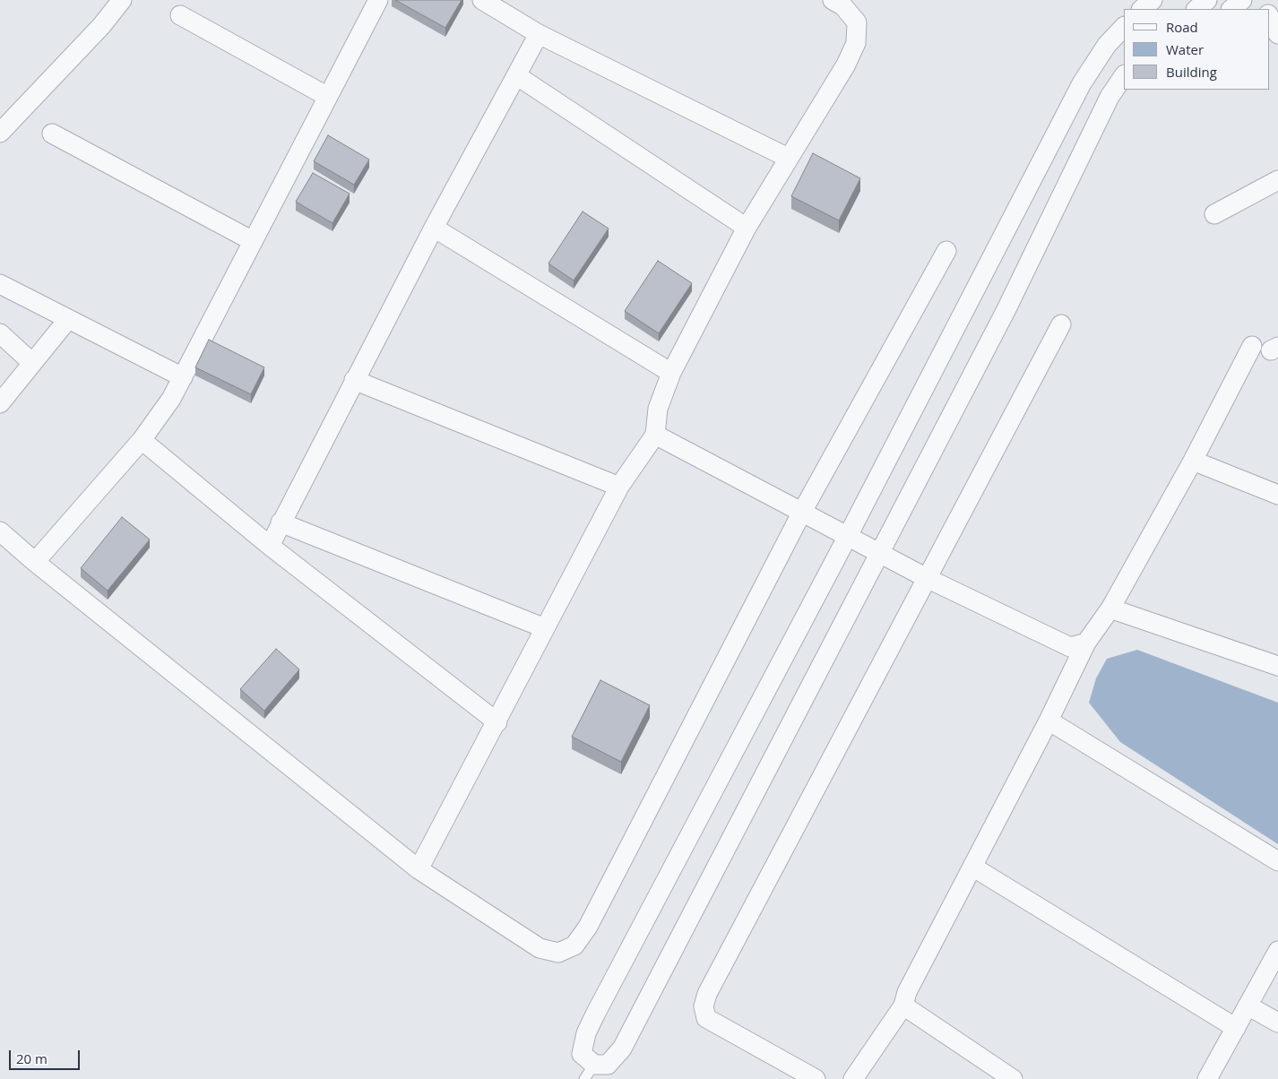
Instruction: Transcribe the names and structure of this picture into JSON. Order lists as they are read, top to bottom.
{
  "legend": ["Road", "Water", "Building"],
  "scale_bar": "20 m"
}
